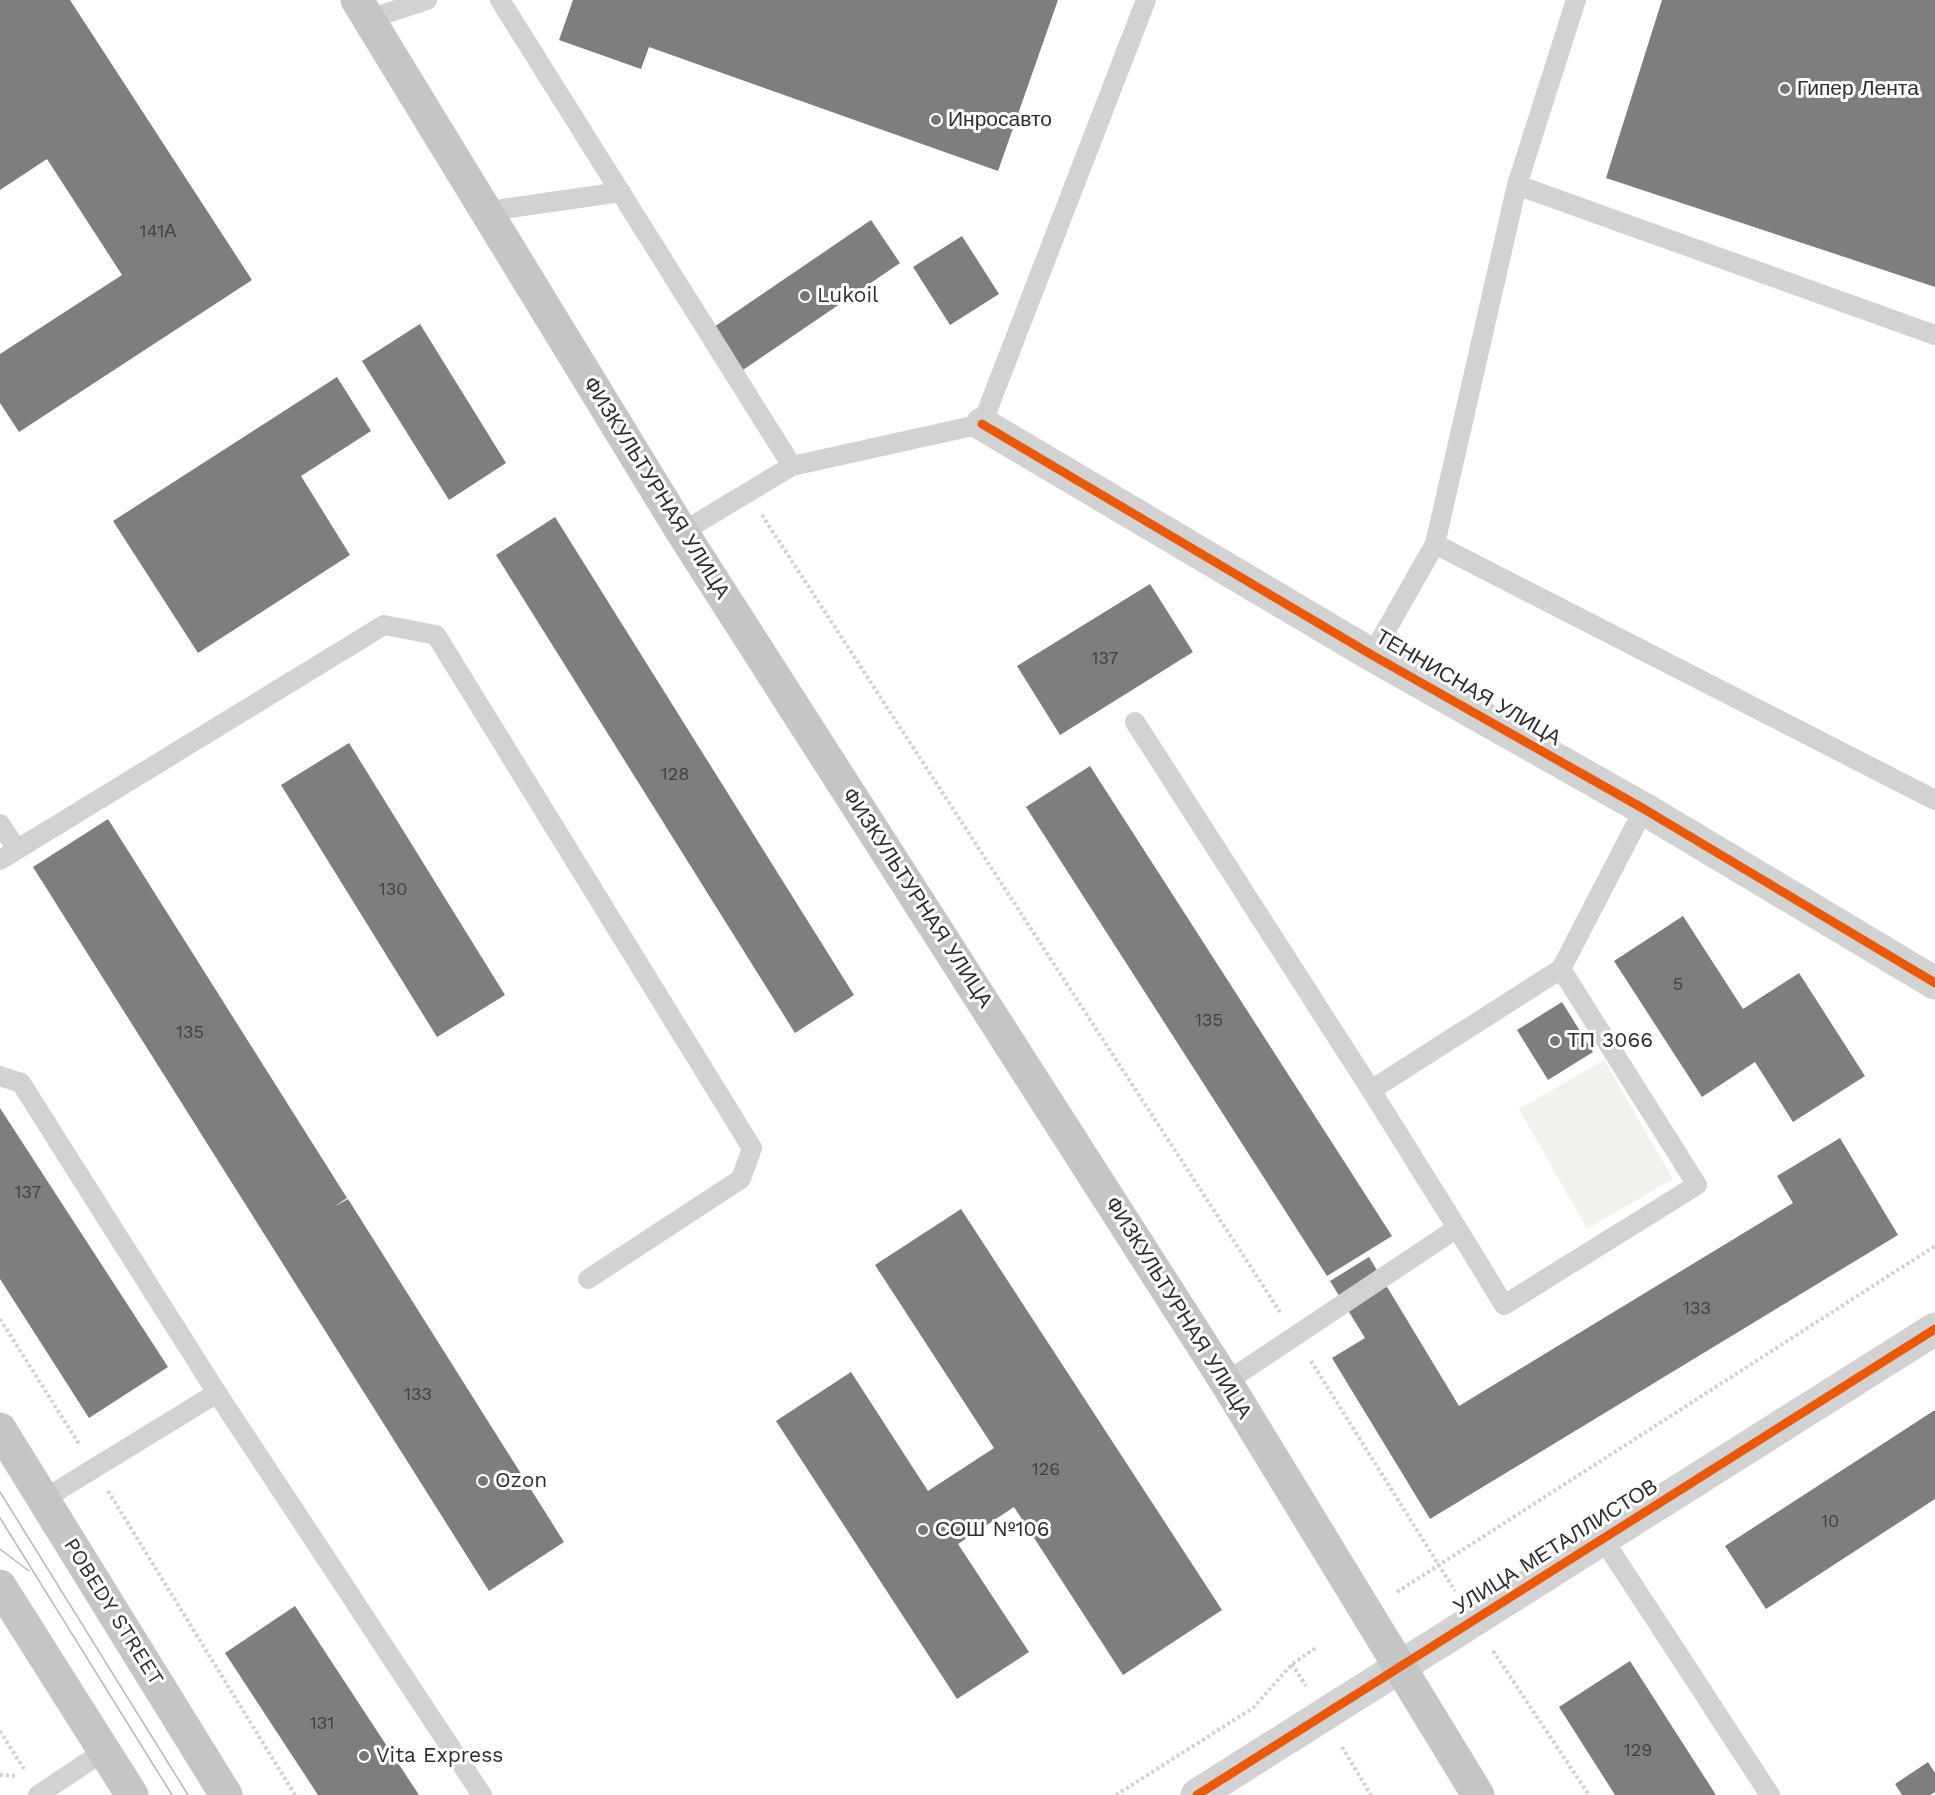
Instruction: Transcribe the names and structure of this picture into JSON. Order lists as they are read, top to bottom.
{
  "streets": {
    "main road": ["ФИЗКУЛЬТУРНАЯ УЛИЦА", "POBEDY STREET"],
    "street": ["ТЕННИСНАЯ УЛИЦА", "УЛИЦА МЕТАЛЛИСТОВ"]
  },
  "crossings": [
    ["ФИЗКУЛЬТУРНАЯ УЛИЦА", "УЛИЦА МЕТАЛЛИСТОВ"]
  ],
  "places": [
    "Гипер Лента",
    "Инросавто",
    "Lukoil",
    "ТП 3066",
    "Ozon",
    "СОШ №106",
    "Vita Express"
  ],
  "house_numbers": [
    "141А",
    "137",
    "128",
    "130",
    "5",
    "135",
    "135",
    "137",
    "133",
    "133",
    "126",
    "10",
    "131",
    "129"
  ]
}
